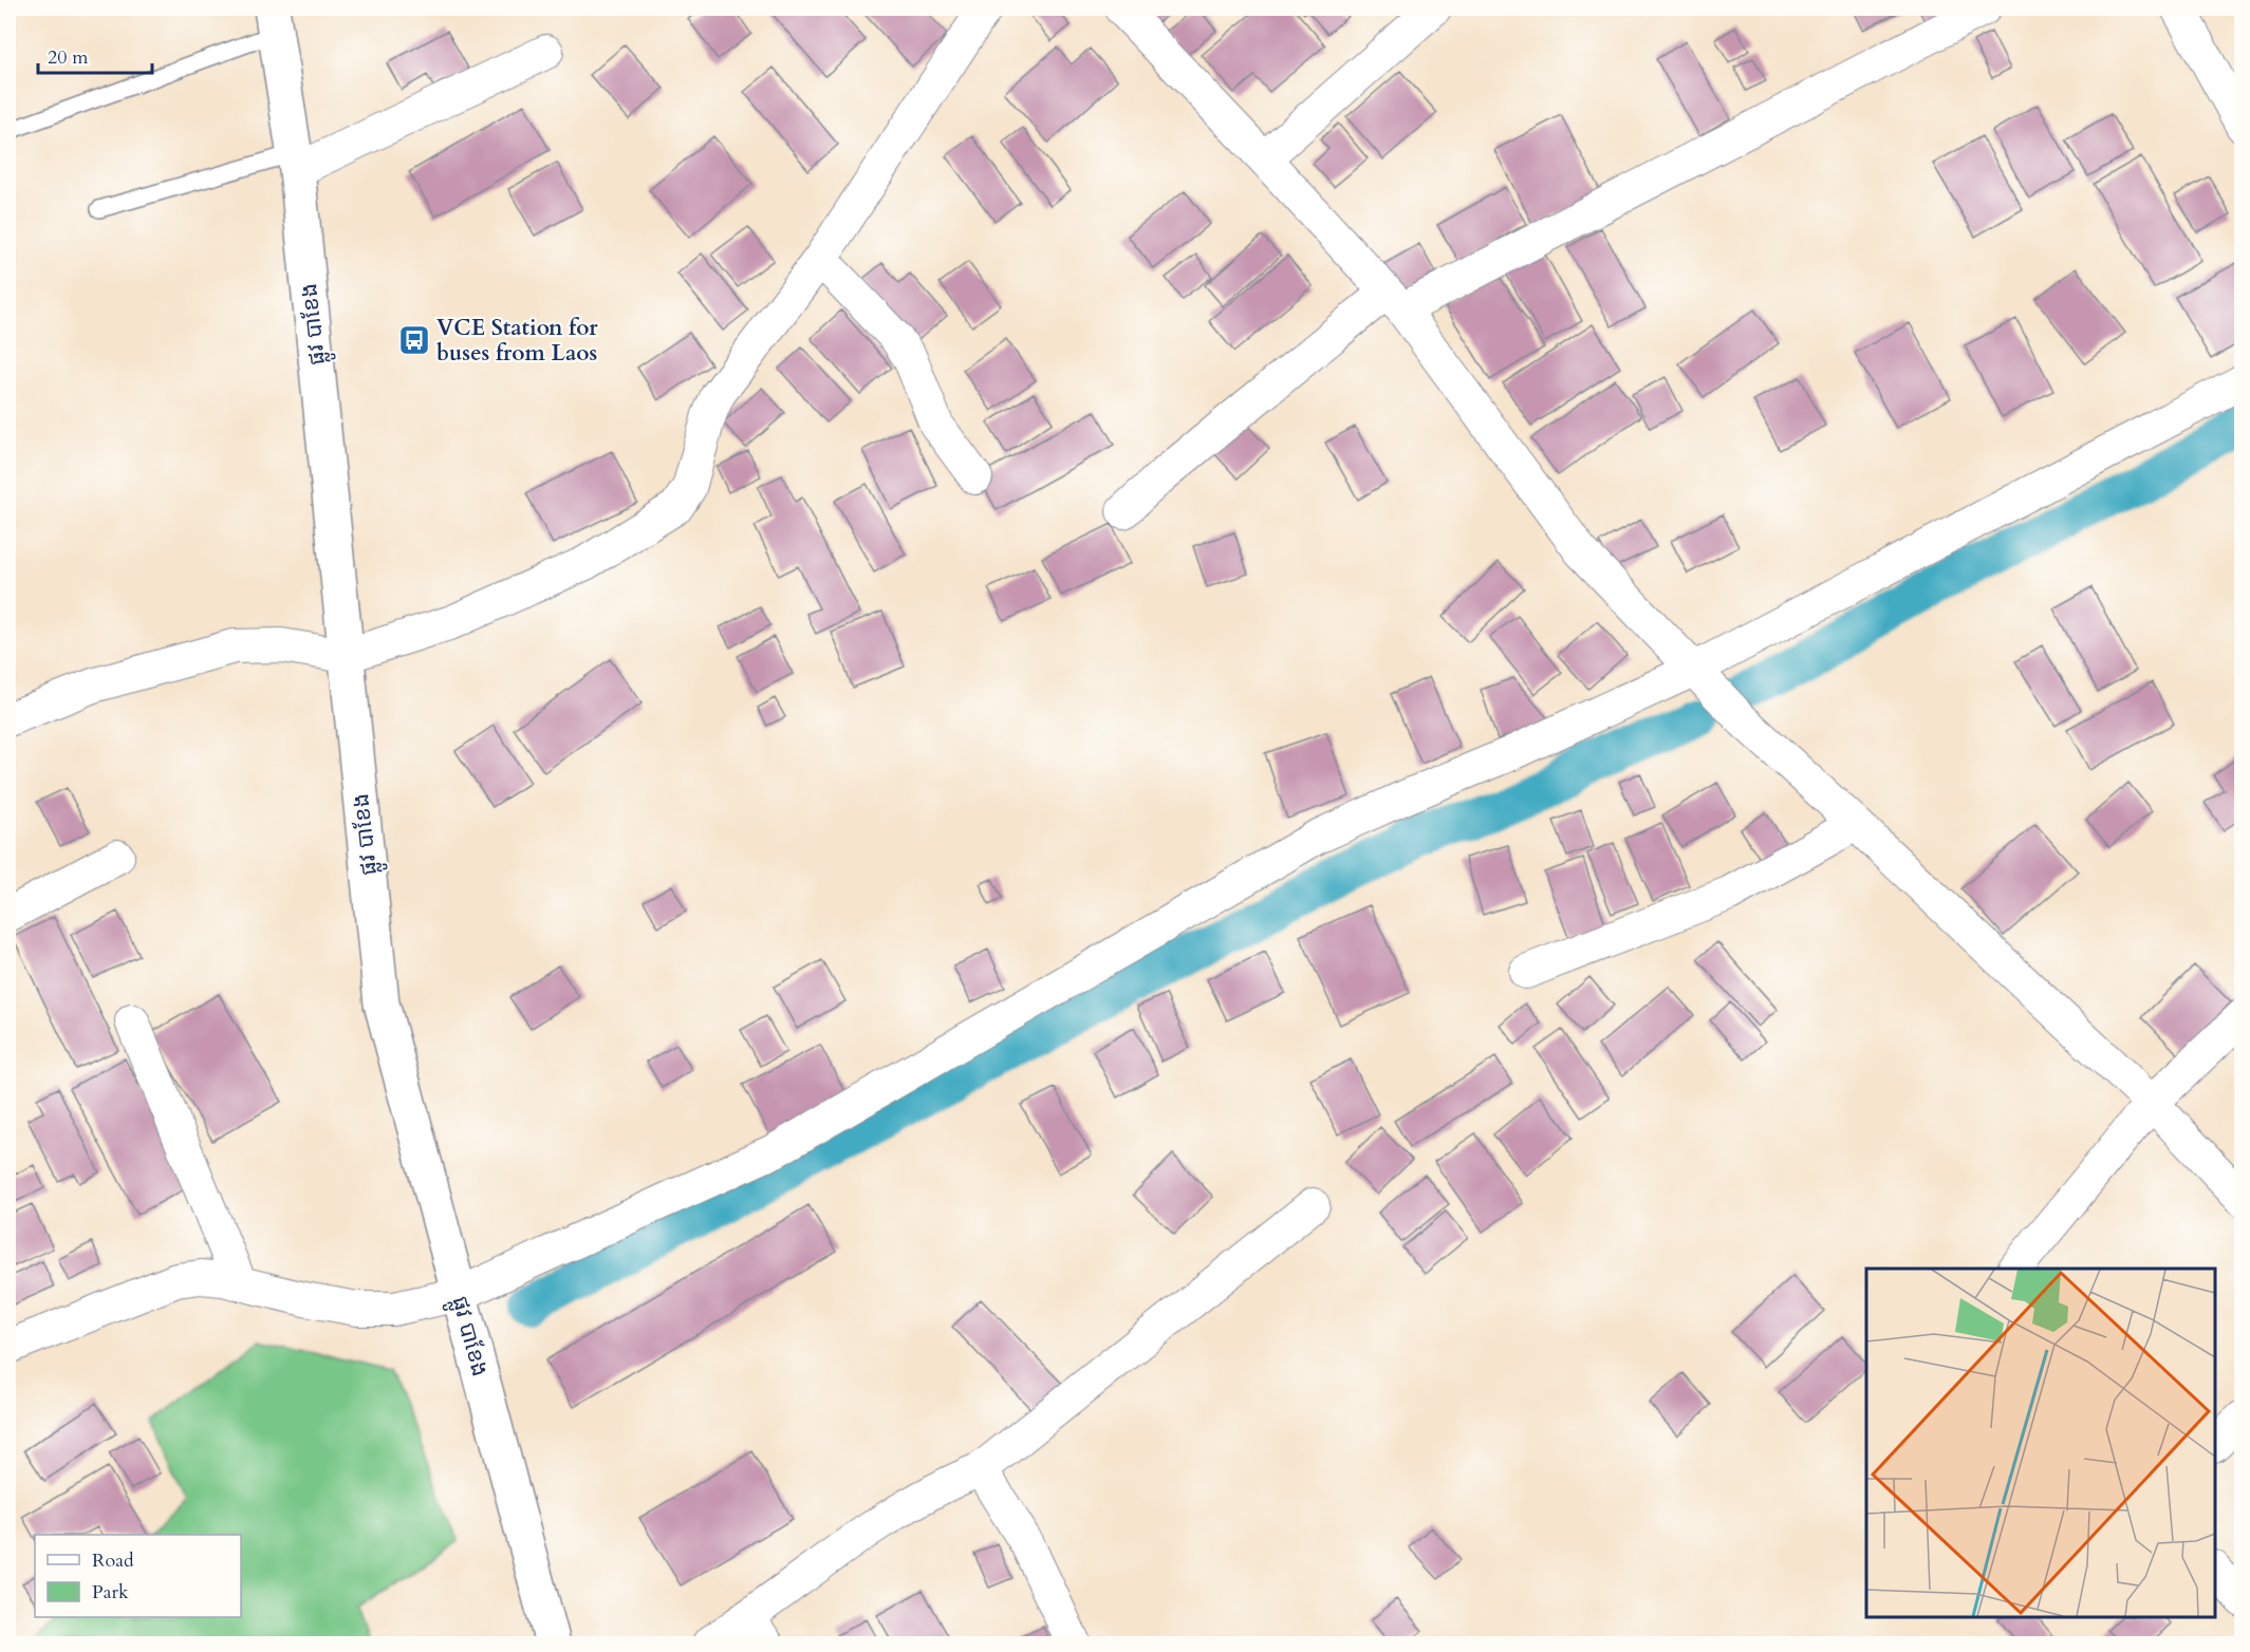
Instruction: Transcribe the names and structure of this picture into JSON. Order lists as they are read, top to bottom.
{
  "streets": {
    "street": ["ផ្លូវ បាខែង"]
  },
  "places": {
    "bus stop": ["VCE Station for buses from Laos"]
  },
  "legend": ["Road", "Park"],
  "scale_bar": "20 m"
}
